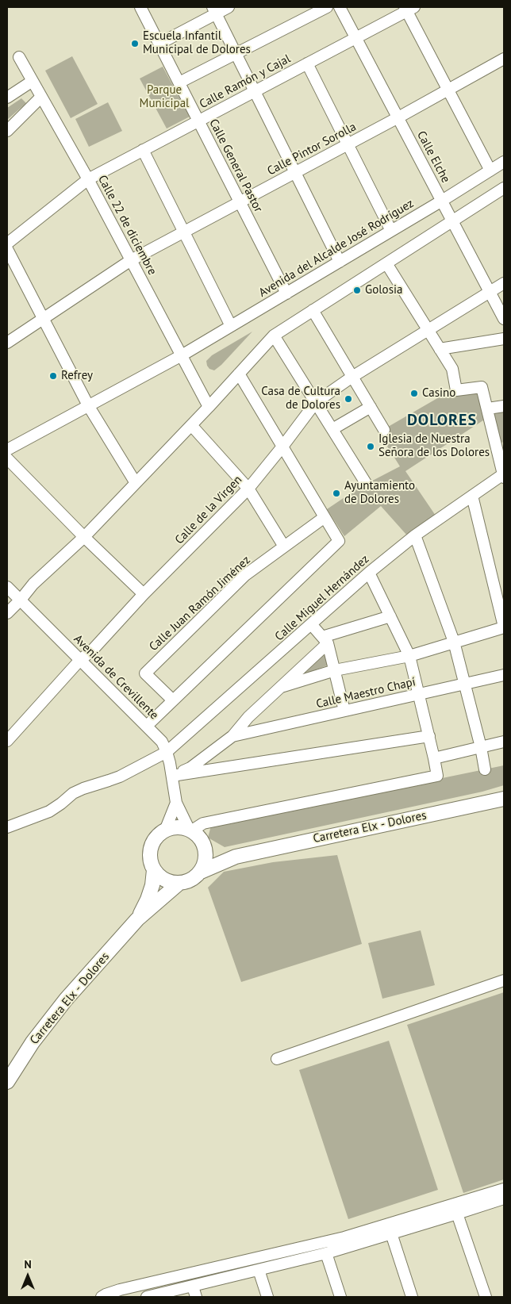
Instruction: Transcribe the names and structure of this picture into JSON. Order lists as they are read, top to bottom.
{
  "streets": {
    "main road": ["Carretera Elx - Dolores"],
    "street": [
      "Calle Ramón y Cajal",
      "Calle Pintor Sorolla",
      "Calle Elche",
      "Calle General Pastor",
      "Calle 22 de diciembre",
      "Avenida del Alcalde José Rodríguez",
      "Calle de la Virgen",
      "Calle Miguel Hernández",
      "Calle Juan Ramón Jiménez",
      "Avenida de Crevillente",
      "Calle Maestro Chapí"
    ]
  },
  "crossings": [
    ["Calle Ramón y Cajal", "Calle Elche"],
    ["Calle Ramón y Cajal", "Calle General Pastor"],
    ["Calle Ramón y Cajal", "Calle 22 de diciembre"],
    ["Calle Pintor Sorolla", "Calle Elche"],
    ["Calle Pintor Sorolla", "Calle General Pastor"],
    ["Calle Pintor Sorolla", "Calle 22 de diciembre"],
    ["Calle Elche", "Avenida del Alcalde José Rodríguez"],
    ["Calle Elche", "Calle de la Virgen"],
    ["Calle General Pastor", "Avenida del Alcalde José Rodríguez"],
    ["Calle 22 de diciembre", "Avenida del Alcalde José Rodríguez"],
    ["Calle de la Virgen", "Avenida de Crevillente"],
    ["Calle Miguel Hernández", "Avenida de Crevillente"],
    ["Avenida de Crevillente", "Carretera Elx - Dolores"]
  ],
  "districts": ["DOLORES"],
  "parks": ["Parque Municipal"],
  "places": [
    "Escuela Infantil Municipal de Dolores",
    "Golosia",
    "Refrey",
    "Casino",
    "Casa de Cultura de Dolores",
    "Iglesia de Nuestra Señora de los Dolores",
    "Ayuntamiento de Dolores"
  ],
  "north": "top"
}
